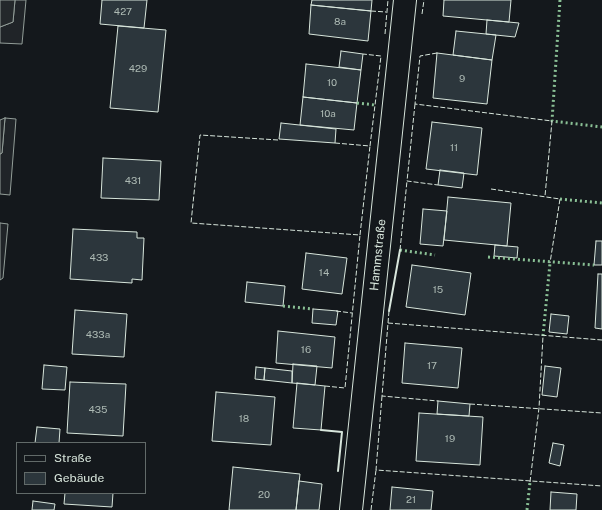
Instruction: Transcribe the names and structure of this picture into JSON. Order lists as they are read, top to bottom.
{
  "streets": {
    "street": ["Hammstraße"]
  },
  "house_numbers": [
    "427",
    "8a",
    "429",
    "9",
    "10",
    "10a",
    "11",
    "431",
    "433",
    "14",
    "15",
    "433a",
    "16",
    "17",
    "435",
    "18",
    "19",
    "20",
    "21"
  ],
  "legend": ["Straße", "Gebäude"]
}
